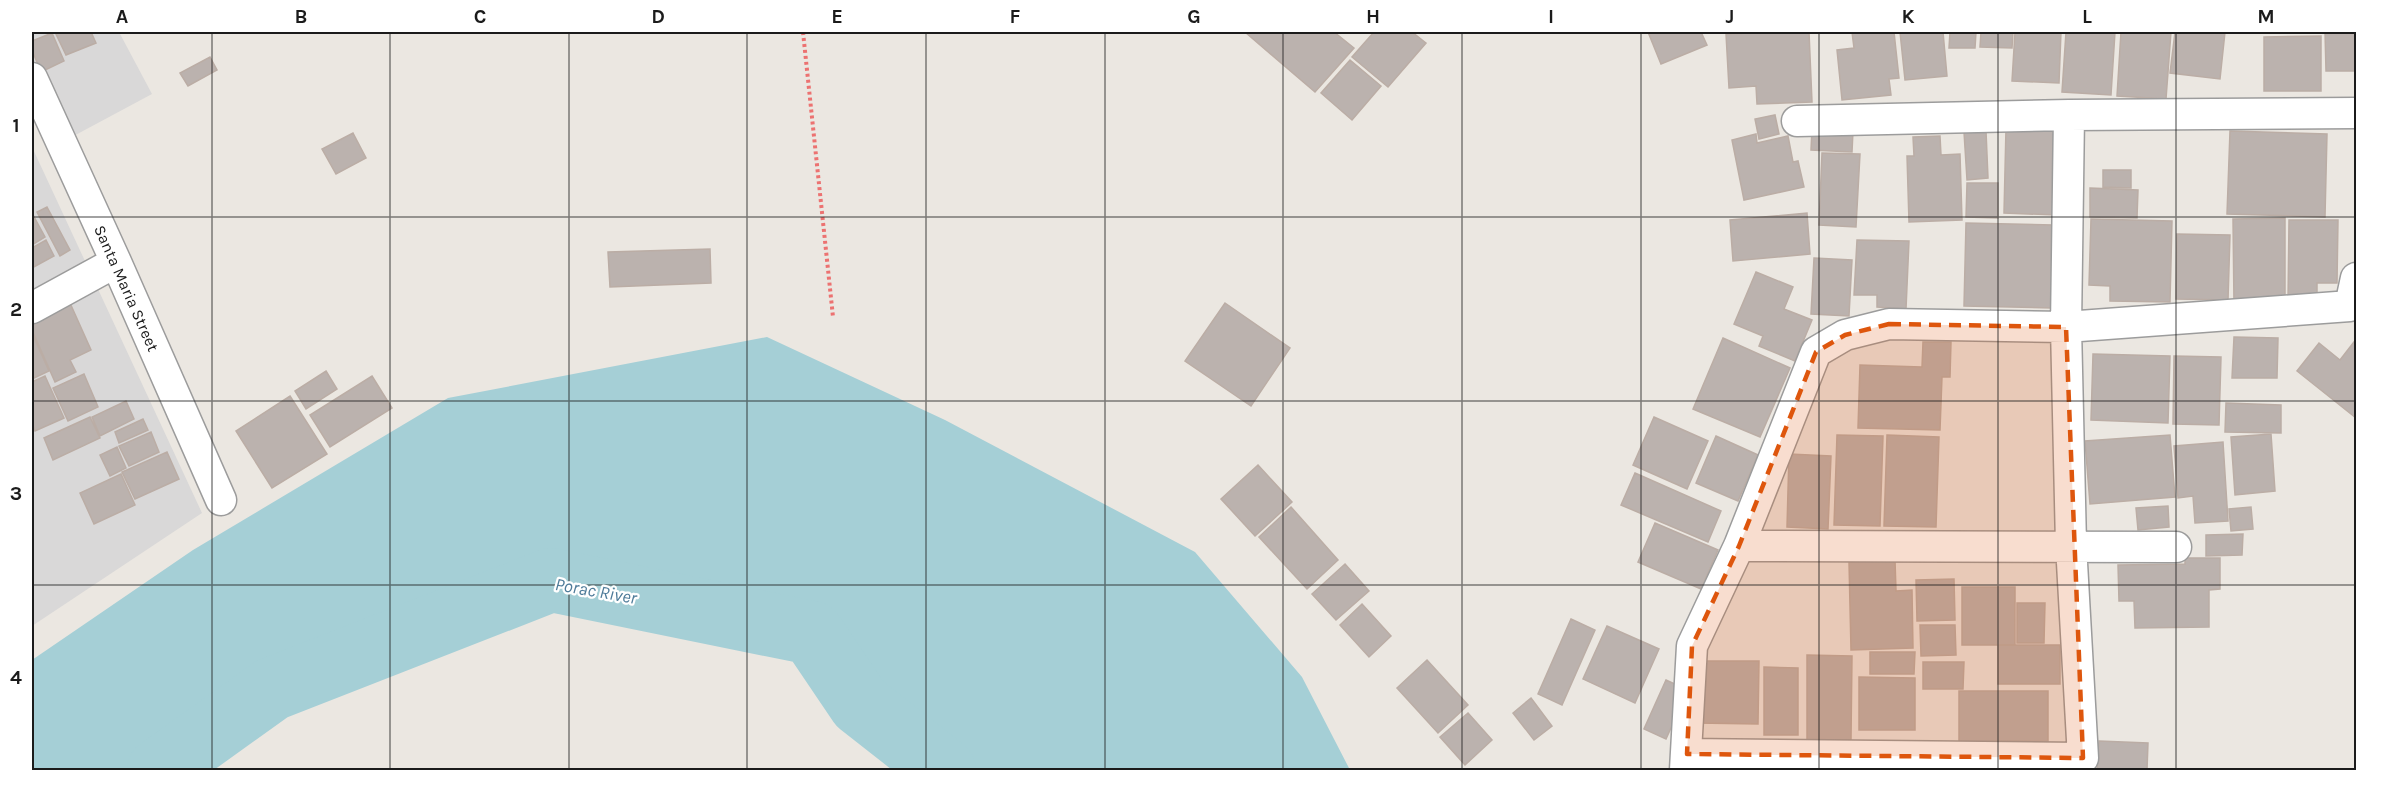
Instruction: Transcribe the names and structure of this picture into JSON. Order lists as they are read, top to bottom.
{
  "streets": {
    "street": ["Santa Maria Street"]
  },
  "water": ["Porac River"],
  "grid": {
    "columns": [
      "A",
      "B",
      "C",
      "D",
      "E",
      "F",
      "G",
      "H",
      "I",
      "J",
      "K",
      "L",
      "M"
    ],
    "rows": [
      "1",
      "2",
      "3",
      "4"
    ]
  }
}
